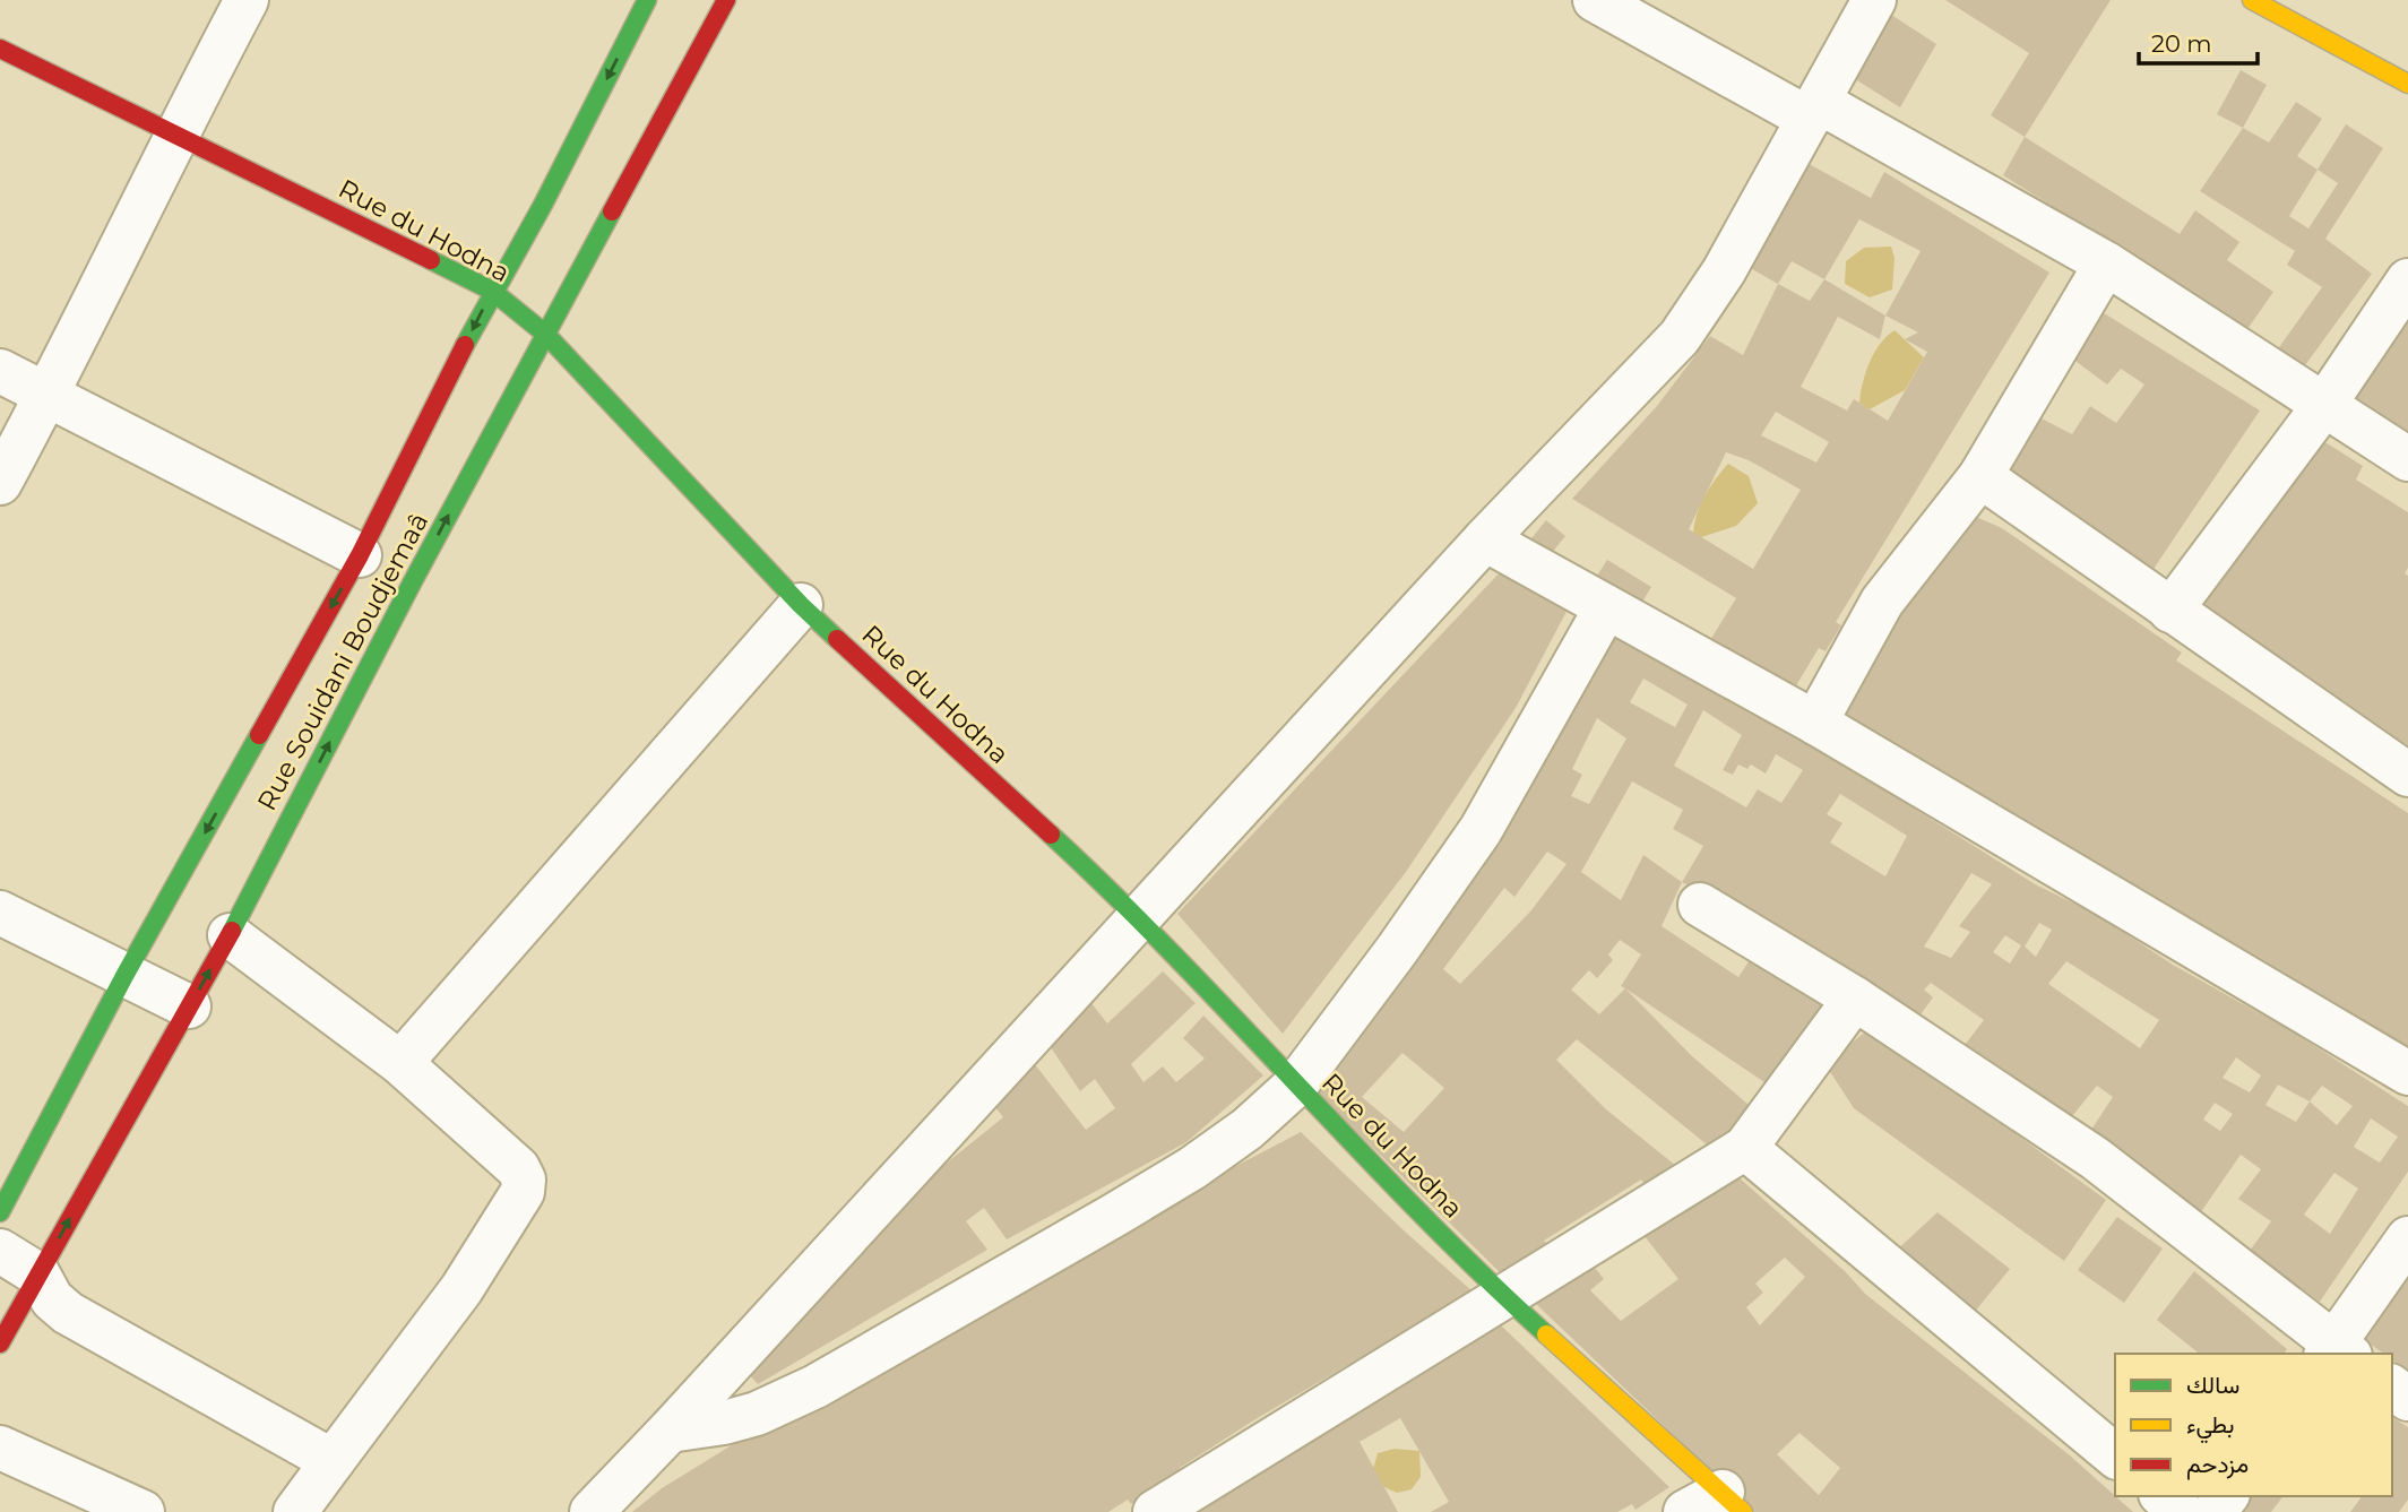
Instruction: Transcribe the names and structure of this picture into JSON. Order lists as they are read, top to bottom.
{
  "streets": {
    "main road": ["Rue du Hodna", "Rue Souidani Boudjemaâ"]
  },
  "crossings": [
    ["Rue du Hodna", "Rue Souidani Boudjemaâ"]
  ],
  "legend": ["سالك", "بطيء", "مزدحم"],
  "scale_bar": "20 m"
}
